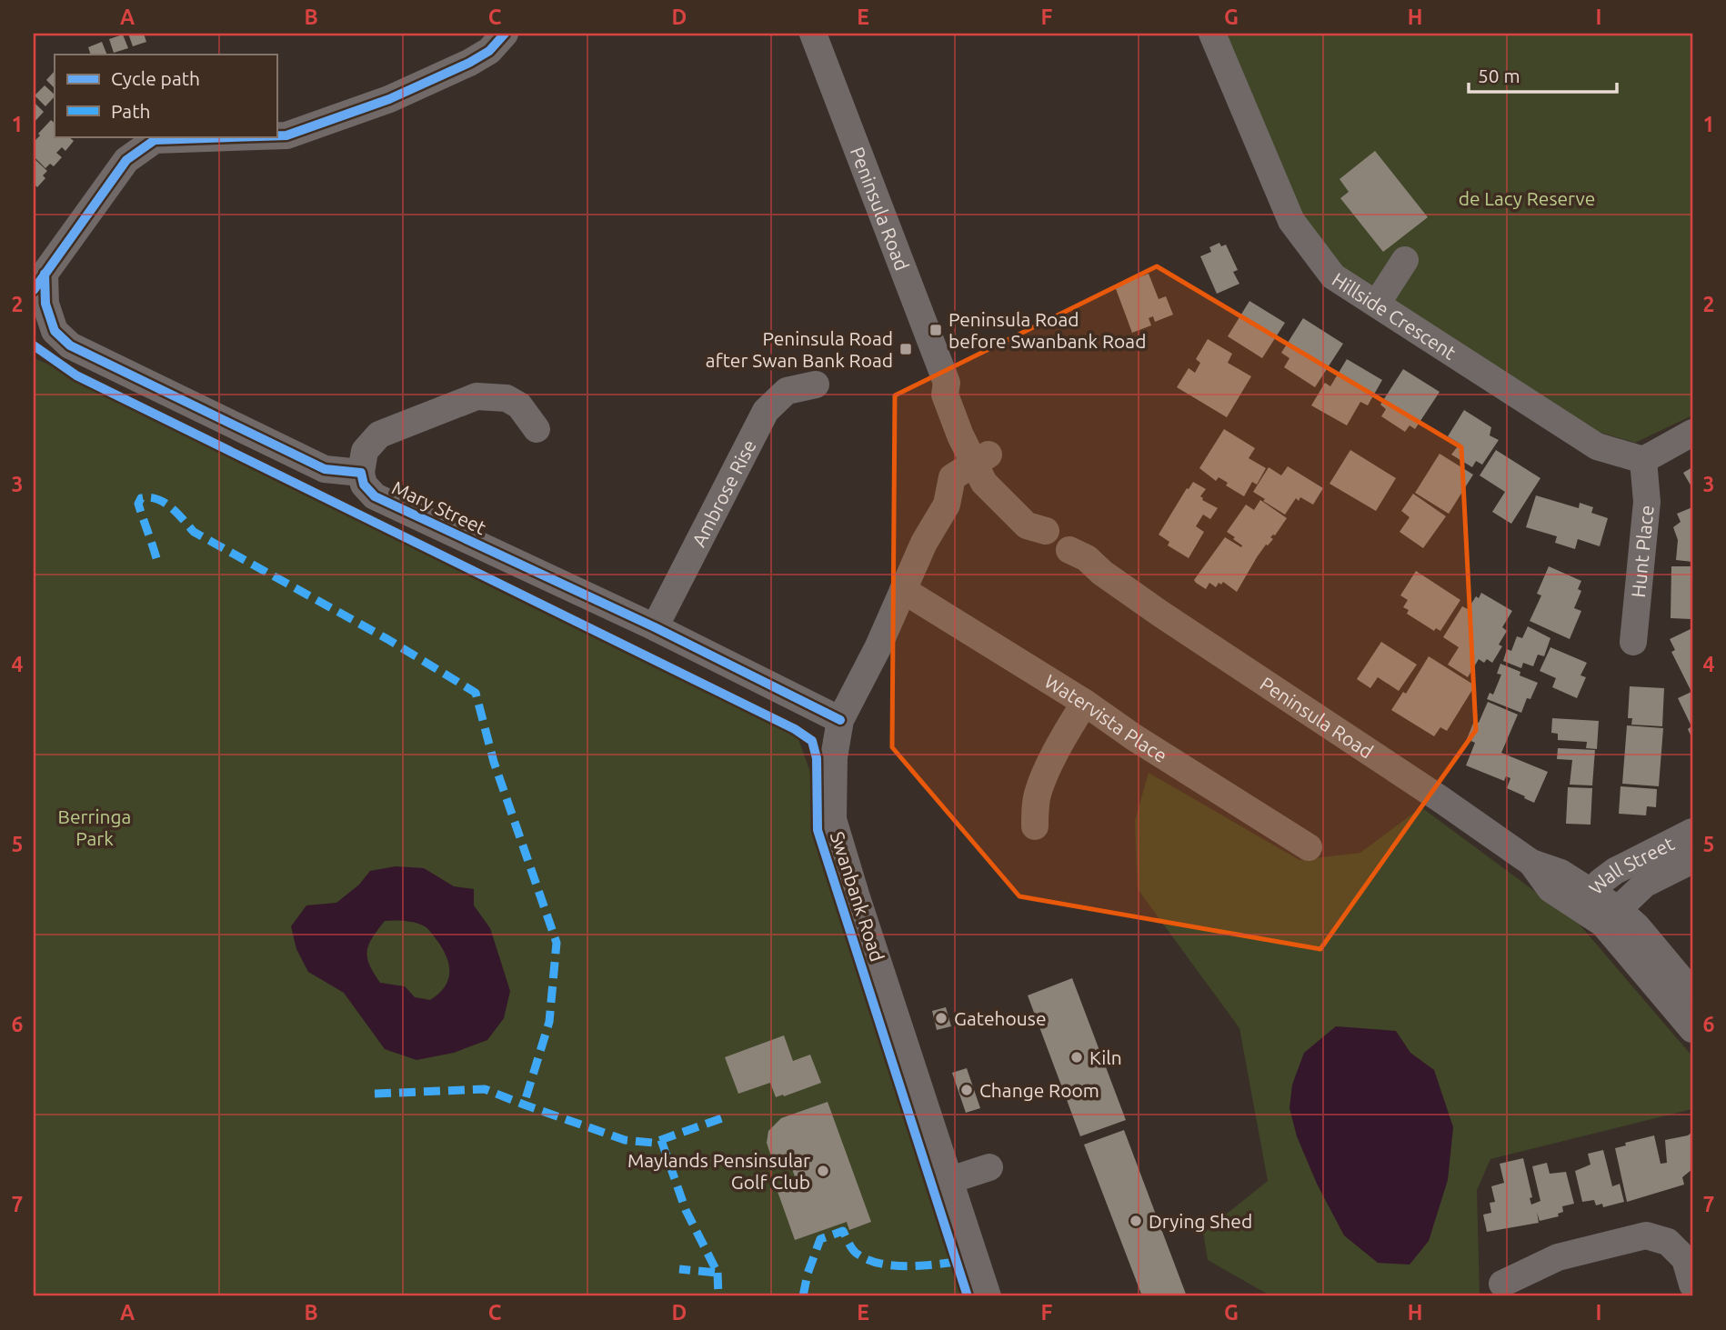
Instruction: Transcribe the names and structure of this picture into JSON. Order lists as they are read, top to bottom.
{
  "streets": {
    "street": [
      "Peninsula Road",
      "Hillside Crescent",
      "Ambrose Rise",
      "Mary Street",
      "Hunt Place",
      "Watervista Place",
      "Wall Street",
      "Swanbank Road"
    ]
  },
  "crossings": [
    ["Peninsula Road", "Wall Street"],
    ["Peninsula Road", "Swanbank Road"],
    ["Hillside Crescent", "Hunt Place"],
    ["Ambrose Rise", "Mary Street"],
    ["Mary Street", "Swanbank Road"],
    ["Watervista Place", "Swanbank Road"]
  ],
  "parks": ["de Lacy Reserve", "Berringa Park"],
  "places": {
    "transit": ["Peninsula Road before Swanbank Road", "Peninsula Road after Swan Bank Road"],
    "other": [
      "Gatehouse",
      "Kiln",
      "Change Room",
      "Maylands Pensinsular Golf Club",
      "Drying Shed"
    ]
  },
  "legend": ["Cycle path", "Path"],
  "scale_bar": "50 m",
  "grid": {
    "columns": [
      "A",
      "B",
      "C",
      "D",
      "E",
      "F",
      "G",
      "H",
      "I"
    ],
    "rows": [
      "1",
      "2",
      "3",
      "4",
      "5",
      "6",
      "7"
    ]
  }
}
